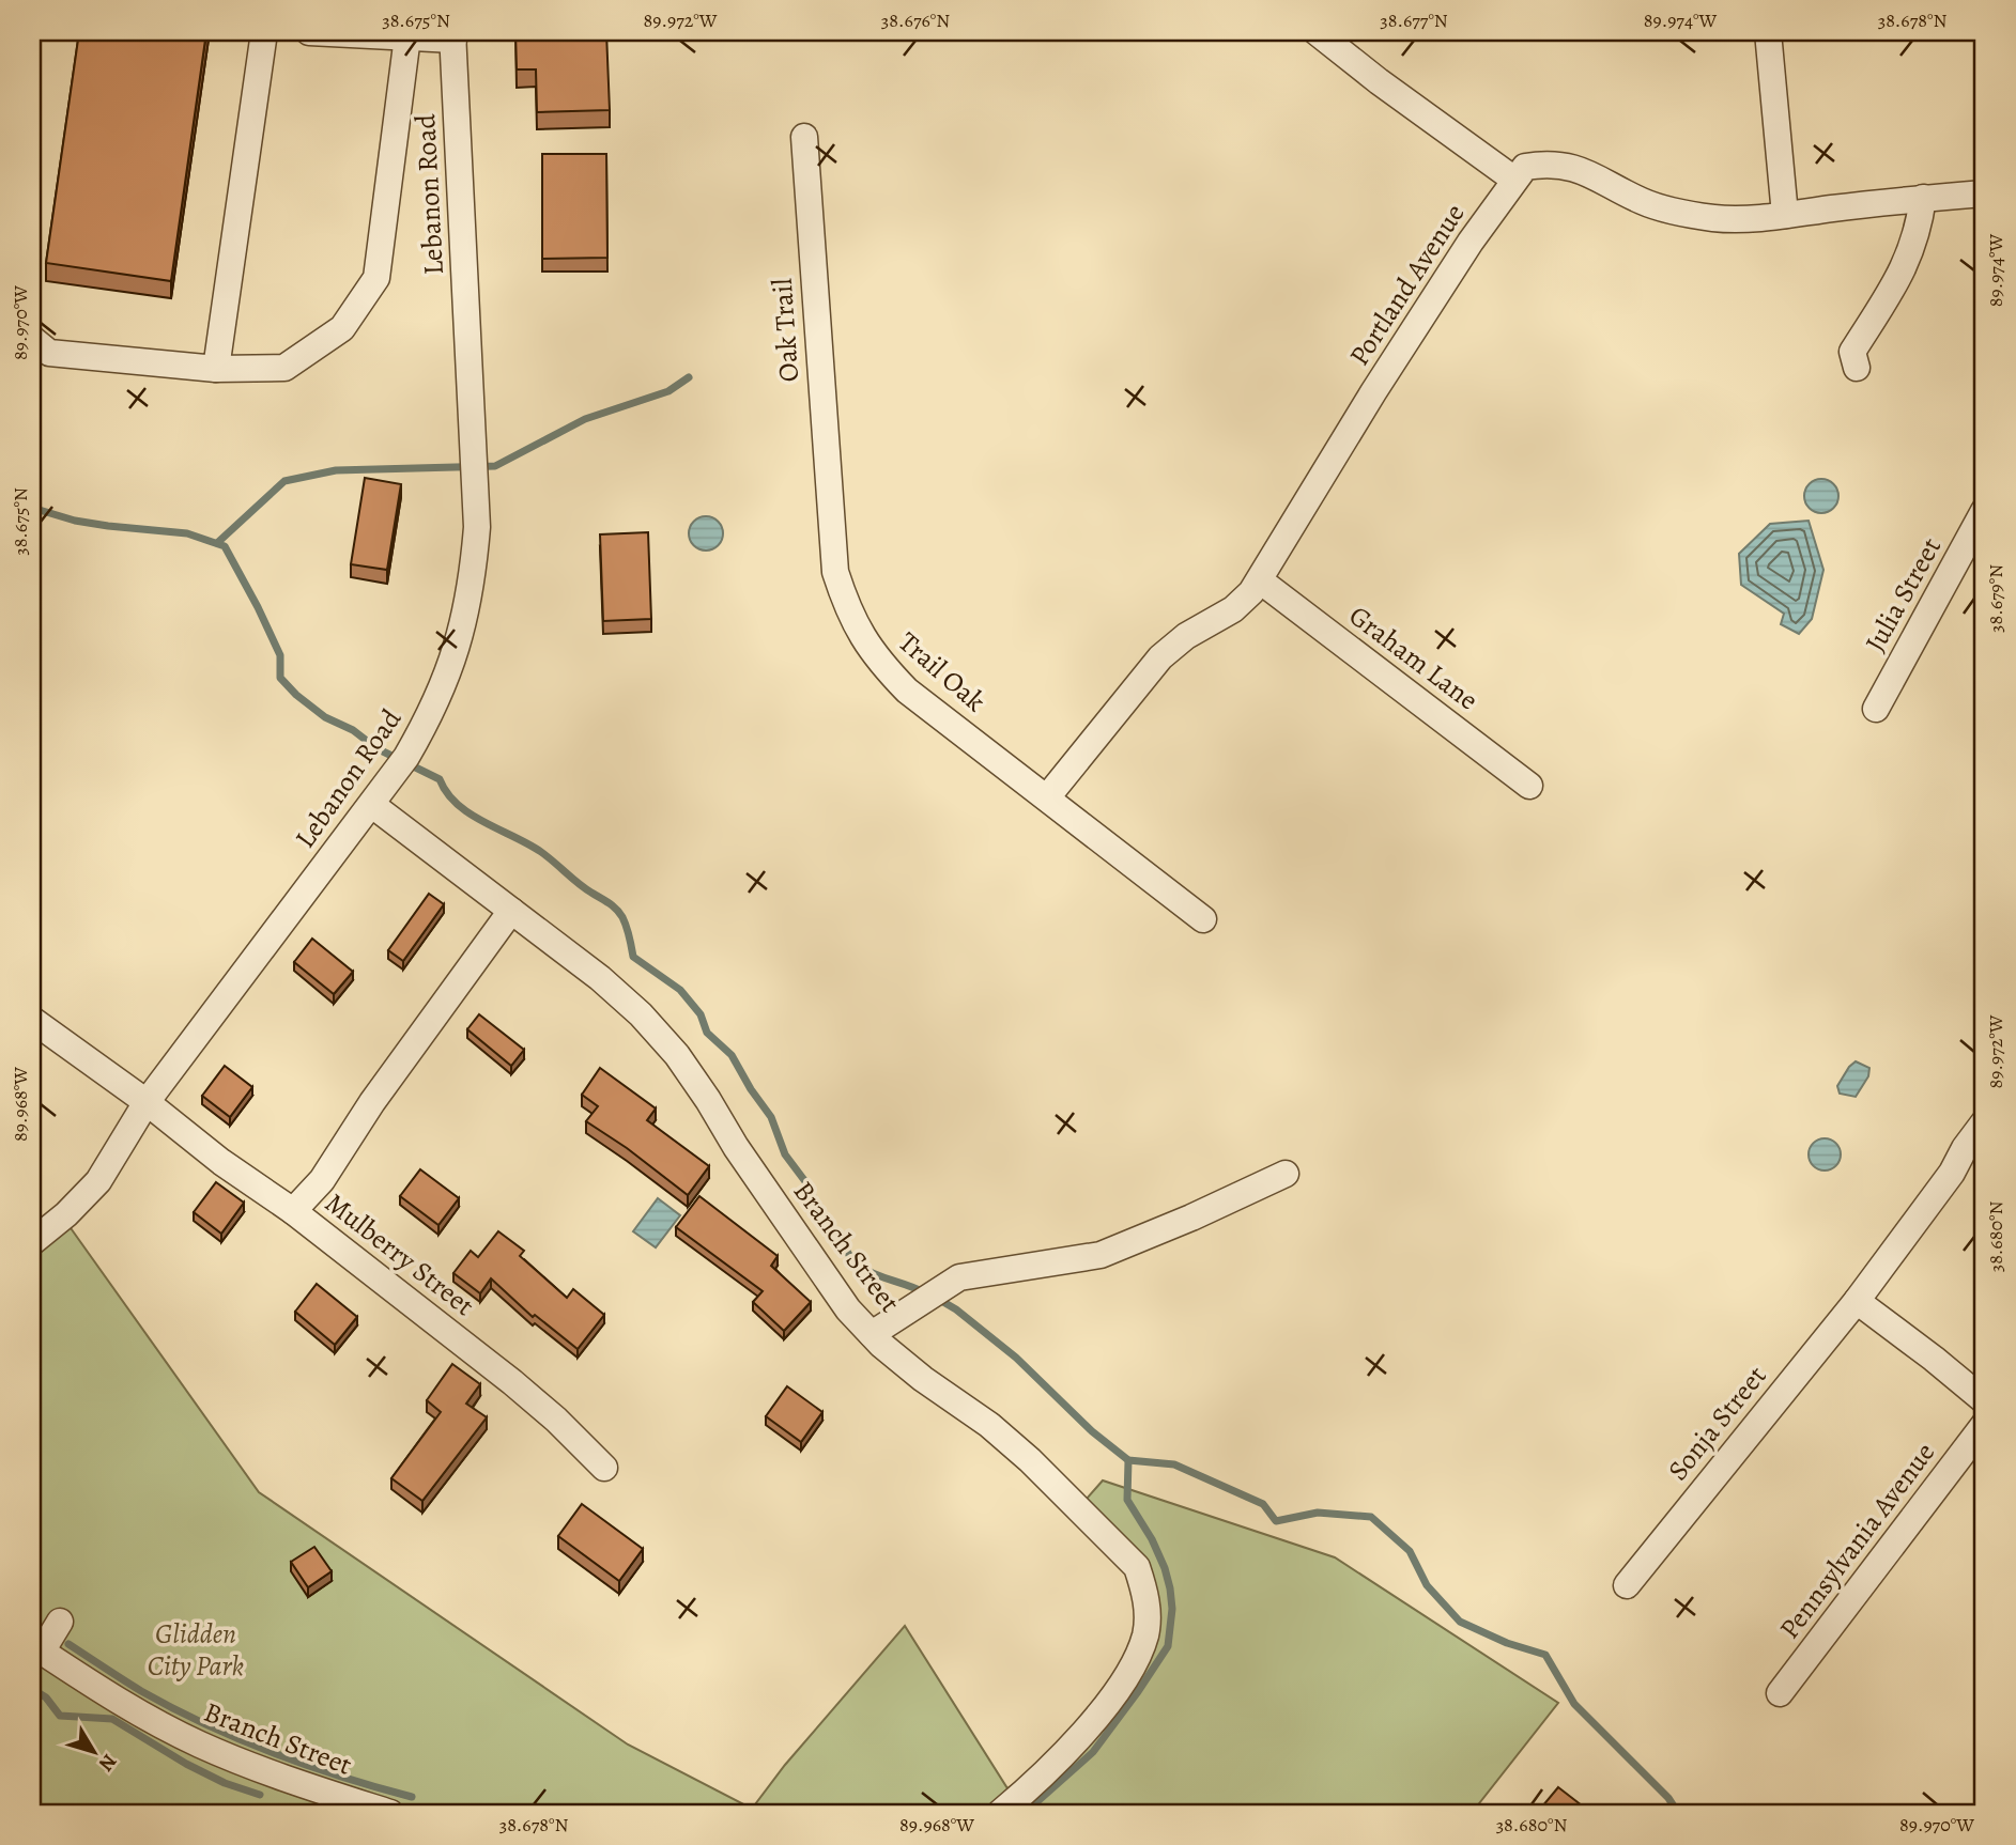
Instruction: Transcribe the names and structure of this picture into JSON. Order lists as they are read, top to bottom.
{
  "streets": {
    "street": [
      "Lebanon Road",
      "Portland Avenue",
      "Oak Trail",
      "Julia Street",
      "Graham Lane",
      "Trail Oak",
      "Branch Street",
      "Mulberry Street",
      "Sonja Street",
      "Pennsylvania Avenue"
    ]
  },
  "crossings": [
    ["Lebanon Road", "Branch Street"],
    ["Lebanon Road", "Mulberry Street"],
    ["Portland Avenue", "Graham Lane"],
    ["Portland Avenue", "Trail Oak"],
    ["Oak Trail", "Trail Oak"]
  ],
  "parks": ["Glidden City Park"],
  "north": "bottom right",
  "coordinates": [
    "38.675°N",
    "89.972°W",
    "38.676°N",
    "38.677°N",
    "89.974°W",
    "38.678°N",
    "89.970°W",
    "38.679°N",
    "89.968°W",
    "38.680°N"
  ]
}
